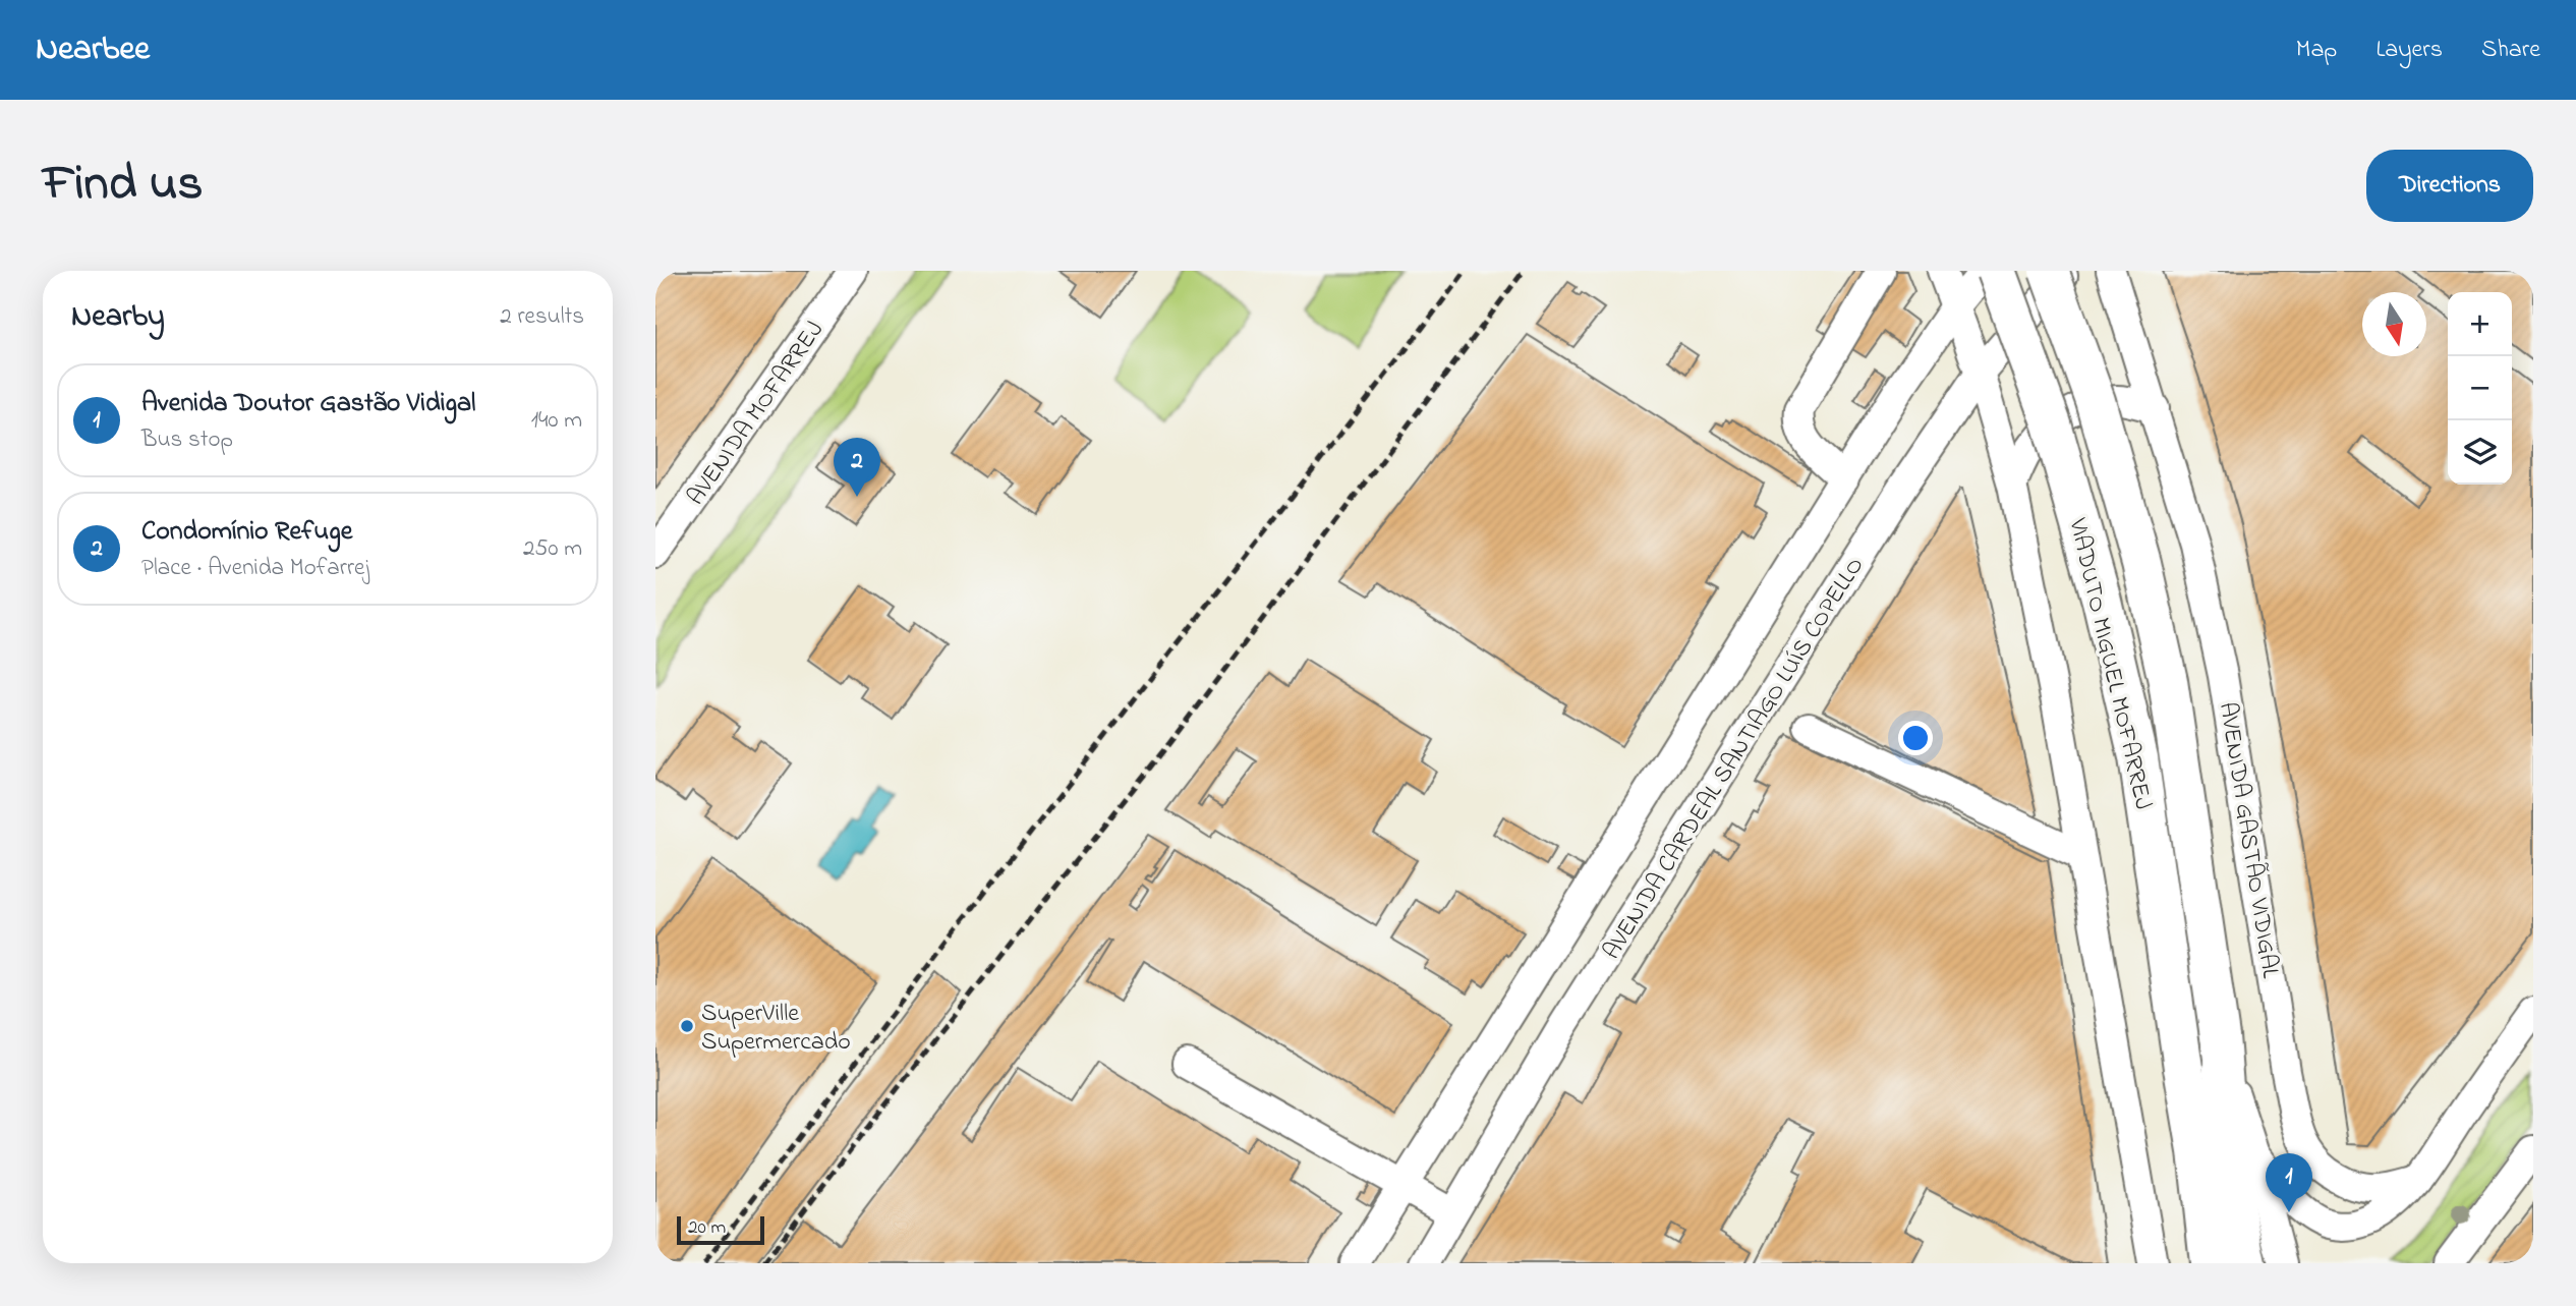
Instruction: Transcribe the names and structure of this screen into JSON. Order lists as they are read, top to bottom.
{
  "streets": {
    "highway": ["VIADUTO MIGUEL MOFARREJ"],
    "street": ["AVENIDA MOFARREJ", "AVENIDA CARDEAL SANTIAGO LUÍS COPELLO", "AVENIDA GASTÃO VIDIGAL"]
  },
  "places": ["SuperVille Supermercado"],
  "scale_bar": "20 m",
  "north": "bottom",
  "page": {
    "header": "Nearbee",
    "nav": ["Map", "Layers", "Share"],
    "title": "Find us",
    "buttons": "Directions",
    "heading": ["Nearby", "2 results"],
    "map_buttons": ["+", "−"],
    "list": [
      {
        "mark": "1",
        "name": "Avenida Doutor Gastão Vidigal",
        "note": "Bus stop",
        "value": "140 m"
      },
      {
        "mark": "2",
        "name": "Condomínio Refuge",
        "note": "Place · Avenida Mofarrej",
        "value": "250 m"
      }
    ],
    "pins": ["2", "1"],
    "scale": "20 m"
  }
}
